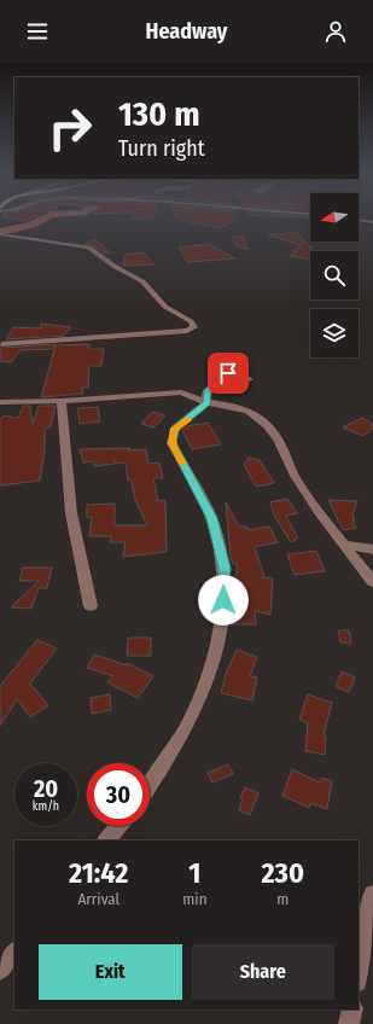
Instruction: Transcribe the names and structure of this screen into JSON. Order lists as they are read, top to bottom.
{
  "north": "left",
  "page": {
    "header": "Headway",
    "turn": ["130 m", "Turn right"],
    "speed": "20 km/h",
    "limit": "30",
    "eta": [
      "21:42",
      "Arrival",
      "1",
      "min",
      "230",
      "m"
    ],
    "buttons": ["Exit", "Share"]
  }
}
